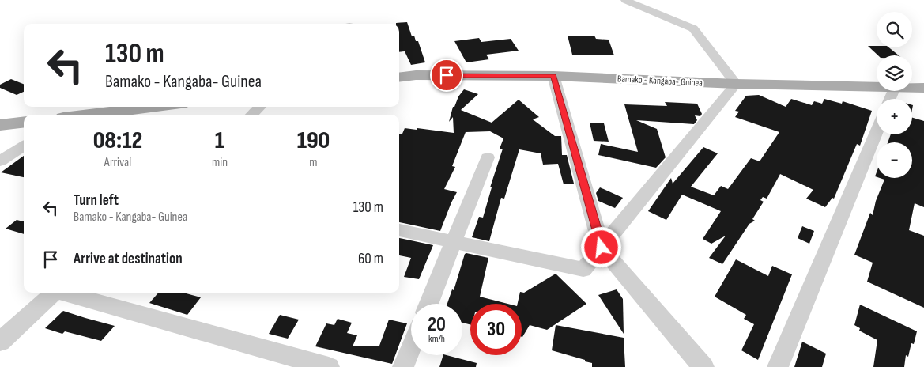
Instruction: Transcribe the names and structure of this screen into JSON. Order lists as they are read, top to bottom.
{
  "streets": {
    "main road": ["Bamako - Kangaba- Guinea"]
  },
  "page": {
    "map_buttons": ["+", "−"],
    "turn": ["130 m", "Bamako - Kangaba- Guinea"],
    "eta": [
      "08:12",
      "Arrival",
      "1",
      "min",
      "190",
      "m"
    ],
    "list": [
      {
        "name": "Turn left",
        "note": "Bamako - Kangaba- Guinea",
        "value": "130 m"
      },
      {
        "name": "Arrive at destination",
        "value": "60 m"
      }
    ],
    "speed": "20 km/h",
    "limit": "30"
  }
}
